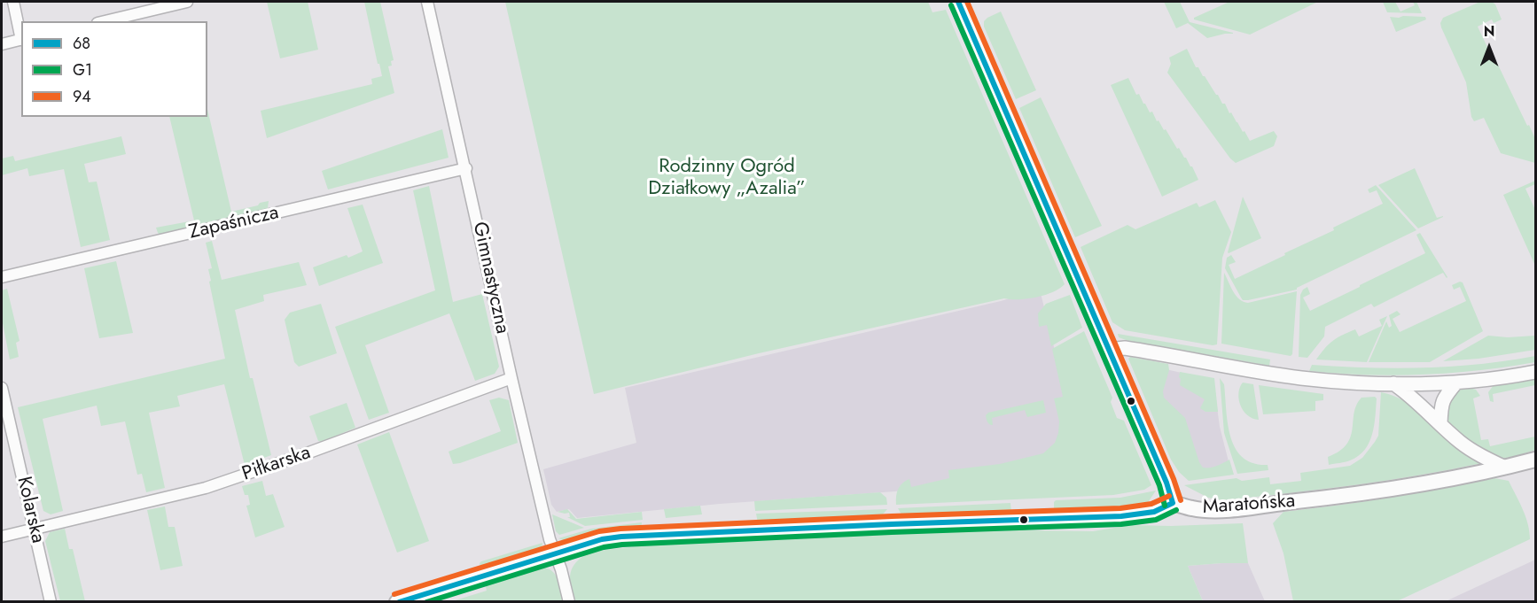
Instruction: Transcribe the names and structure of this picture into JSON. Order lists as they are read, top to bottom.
{
  "streets": {
    "main road": ["Maratońska"],
    "street": [
      "Zapaśnicza",
      "Gimnastyczna",
      "Piłkarska",
      "Kolarska"
    ]
  },
  "crossings": [
    ["Zapaśnicza", "Gimnastyczna"],
    ["Gimnastyczna", "Piłkarska"],
    ["Gimnastyczna", "Maratońska"],
    ["Piłkarska", "Kolarska"]
  ],
  "parks": ["Rodzinny Ogród Działkowy „Azalia”"],
  "lines": ["transit line 68", "transit line 94", "transit line G1"],
  "legend": ["68", "G1", "94"],
  "north": "top"
}
